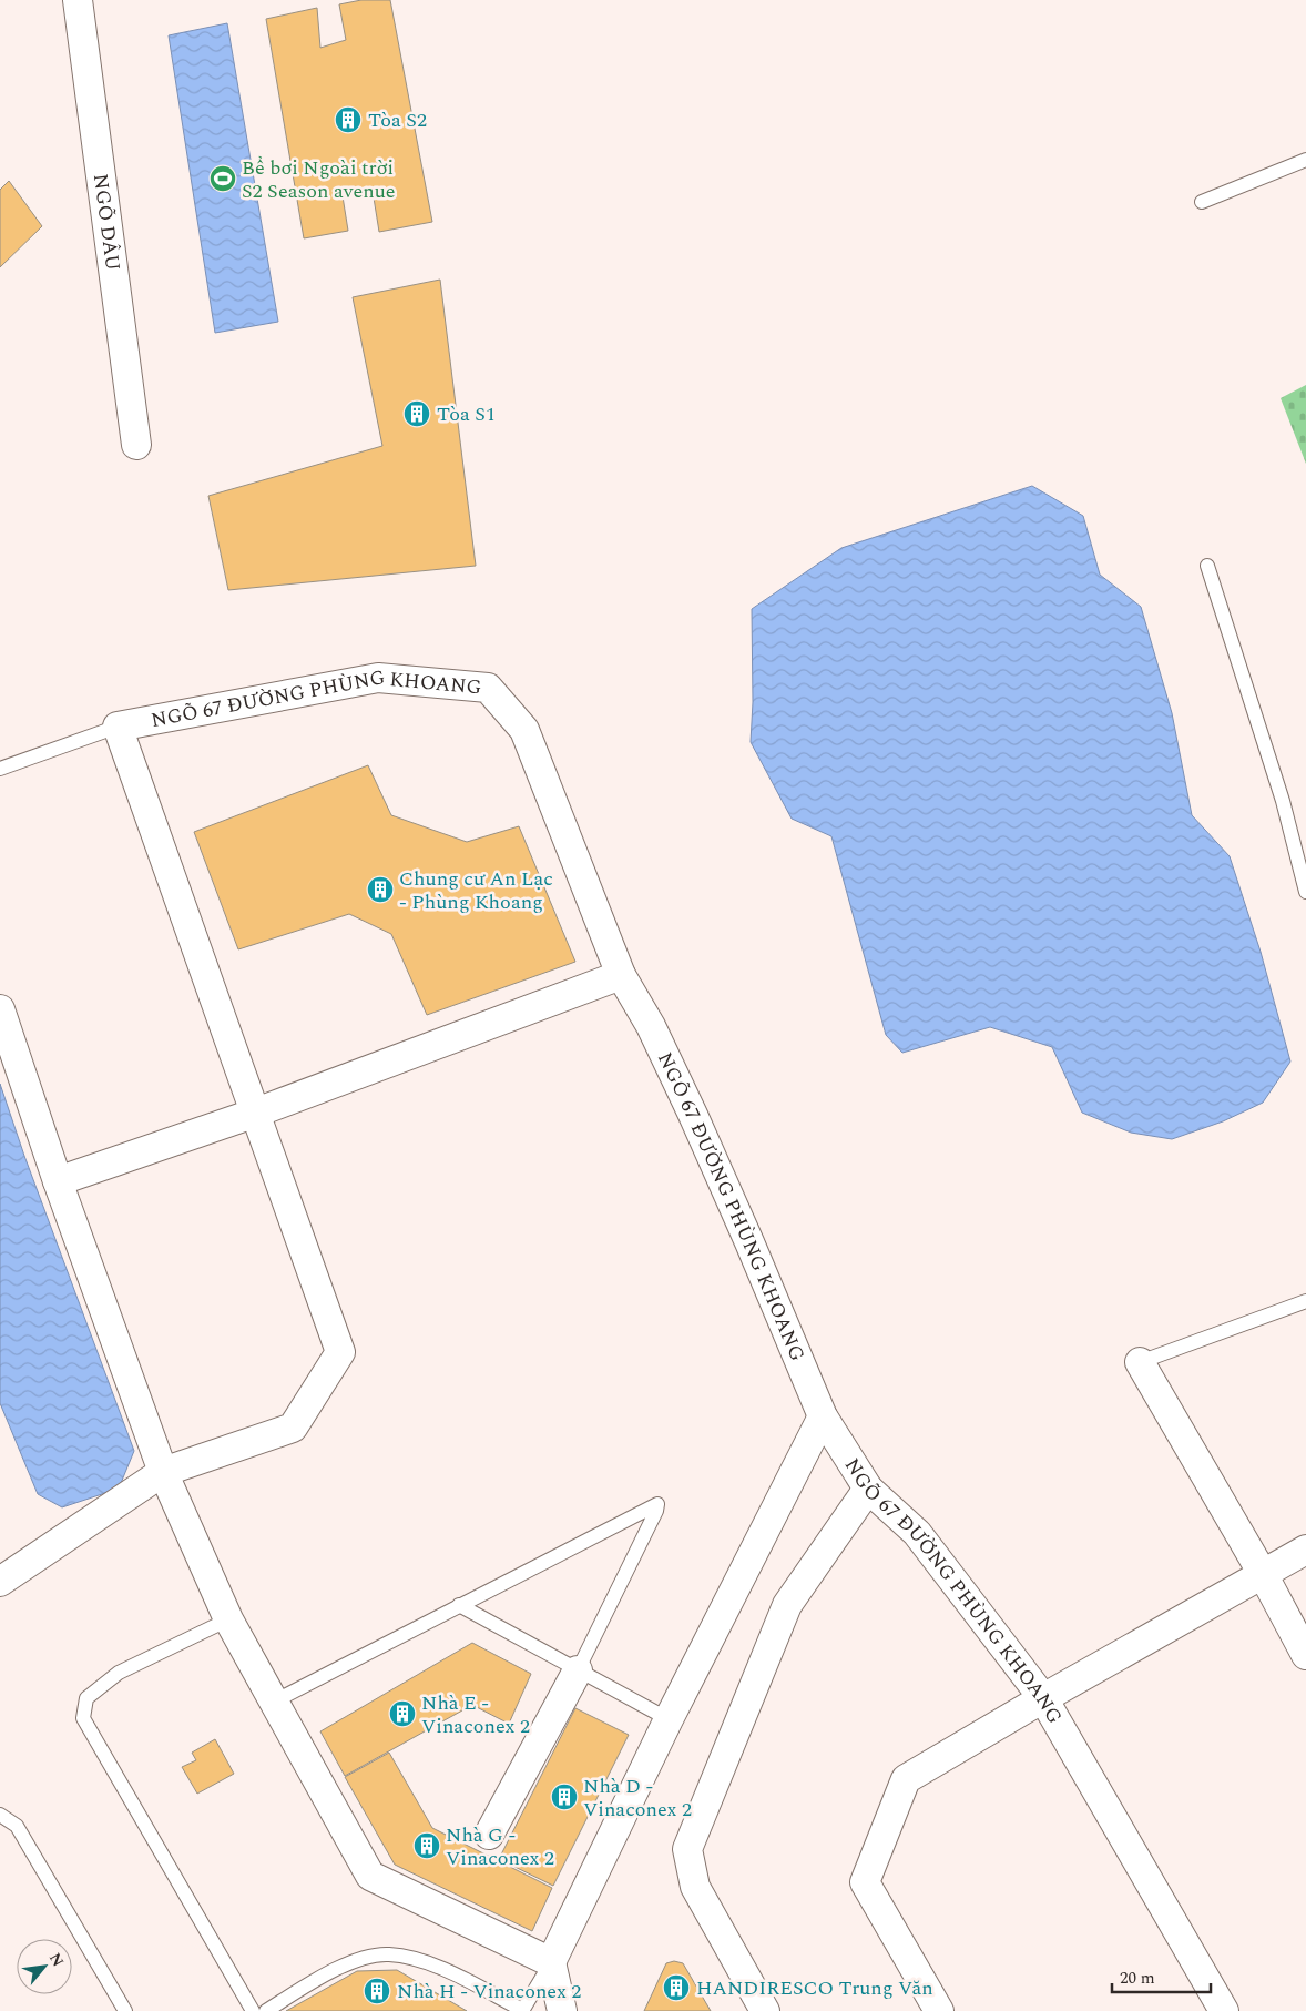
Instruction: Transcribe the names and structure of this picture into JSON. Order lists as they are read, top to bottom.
{
  "streets": {
    "street": ["NGÕ DÂU", "NGÕ 67 ĐƯỜNG PHÙNG KHOANG"]
  },
  "places": {
    "building": [
      "Tòa S2",
      "Tòa S1",
      "Chung cư An Lạc - Phùng Khoang",
      "Nhà E - Vinaconex 2",
      "Nhà D - Vinaconex 2",
      "Nhà G - Vinaconex 2",
      "HANDIRESCO Trung Văn",
      "Nhà H - Vinaconex 2"
    ],
    "sports": ["Bể bơi Ngoài trời S2 Season avenue"]
  },
  "scale_bar": "20 m",
  "north": "top right"
}
